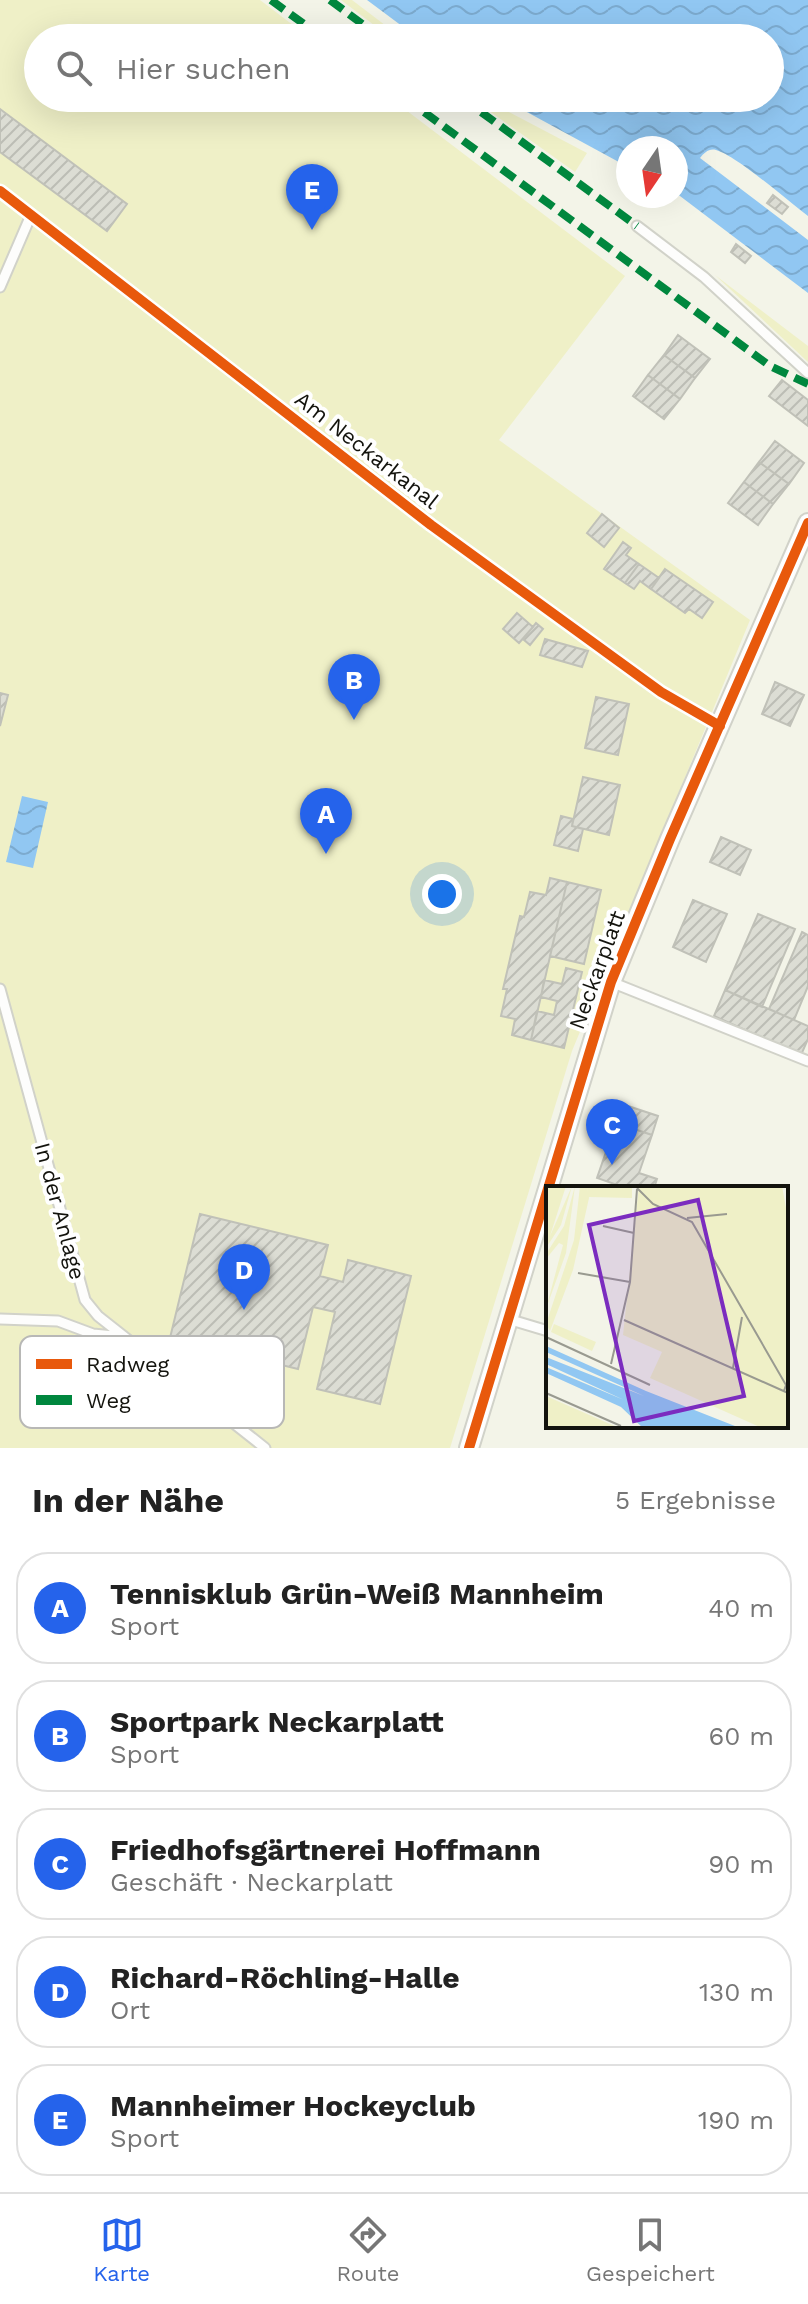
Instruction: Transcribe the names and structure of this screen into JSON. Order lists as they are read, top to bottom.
{
  "streets": {
    "street": ["Neckarplatt"],
    "lane": ["Am Neckarkanal", "In der Anlage"]
  },
  "crossings": [
    ["Am Neckarkanal", "Neckarplatt"]
  ],
  "legend": ["Radweg", "Weg"],
  "north": "bottom",
  "page": {
    "search": "Hier suchen",
    "pins": [
      "E",
      "B",
      "A",
      "C",
      "D"
    ],
    "heading": ["In der Nähe", "5 Ergebnisse"],
    "list": [
      {
        "mark": "A",
        "name": "Tennisklub Grün-Weiß Mannheim",
        "note": "Sport",
        "value": "40 m"
      },
      {
        "mark": "B",
        "name": "Sportpark Neckarplatt",
        "note": "Sport",
        "value": "60 m"
      },
      {
        "mark": "C",
        "name": "Friedhofsgärtnerei Hoffmann",
        "note": "Geschäft · Neckarplatt",
        "value": "90 m"
      },
      {
        "mark": "D",
        "name": "Richard-Röchling-Halle",
        "note": "Ort",
        "value": "130 m"
      },
      {
        "mark": "E",
        "name": "Mannheimer Hockeyclub",
        "note": "Sport",
        "value": "190 m"
      }
    ],
    "nav": ["Karte", "Route", "Gespeichert"]
  }
}
